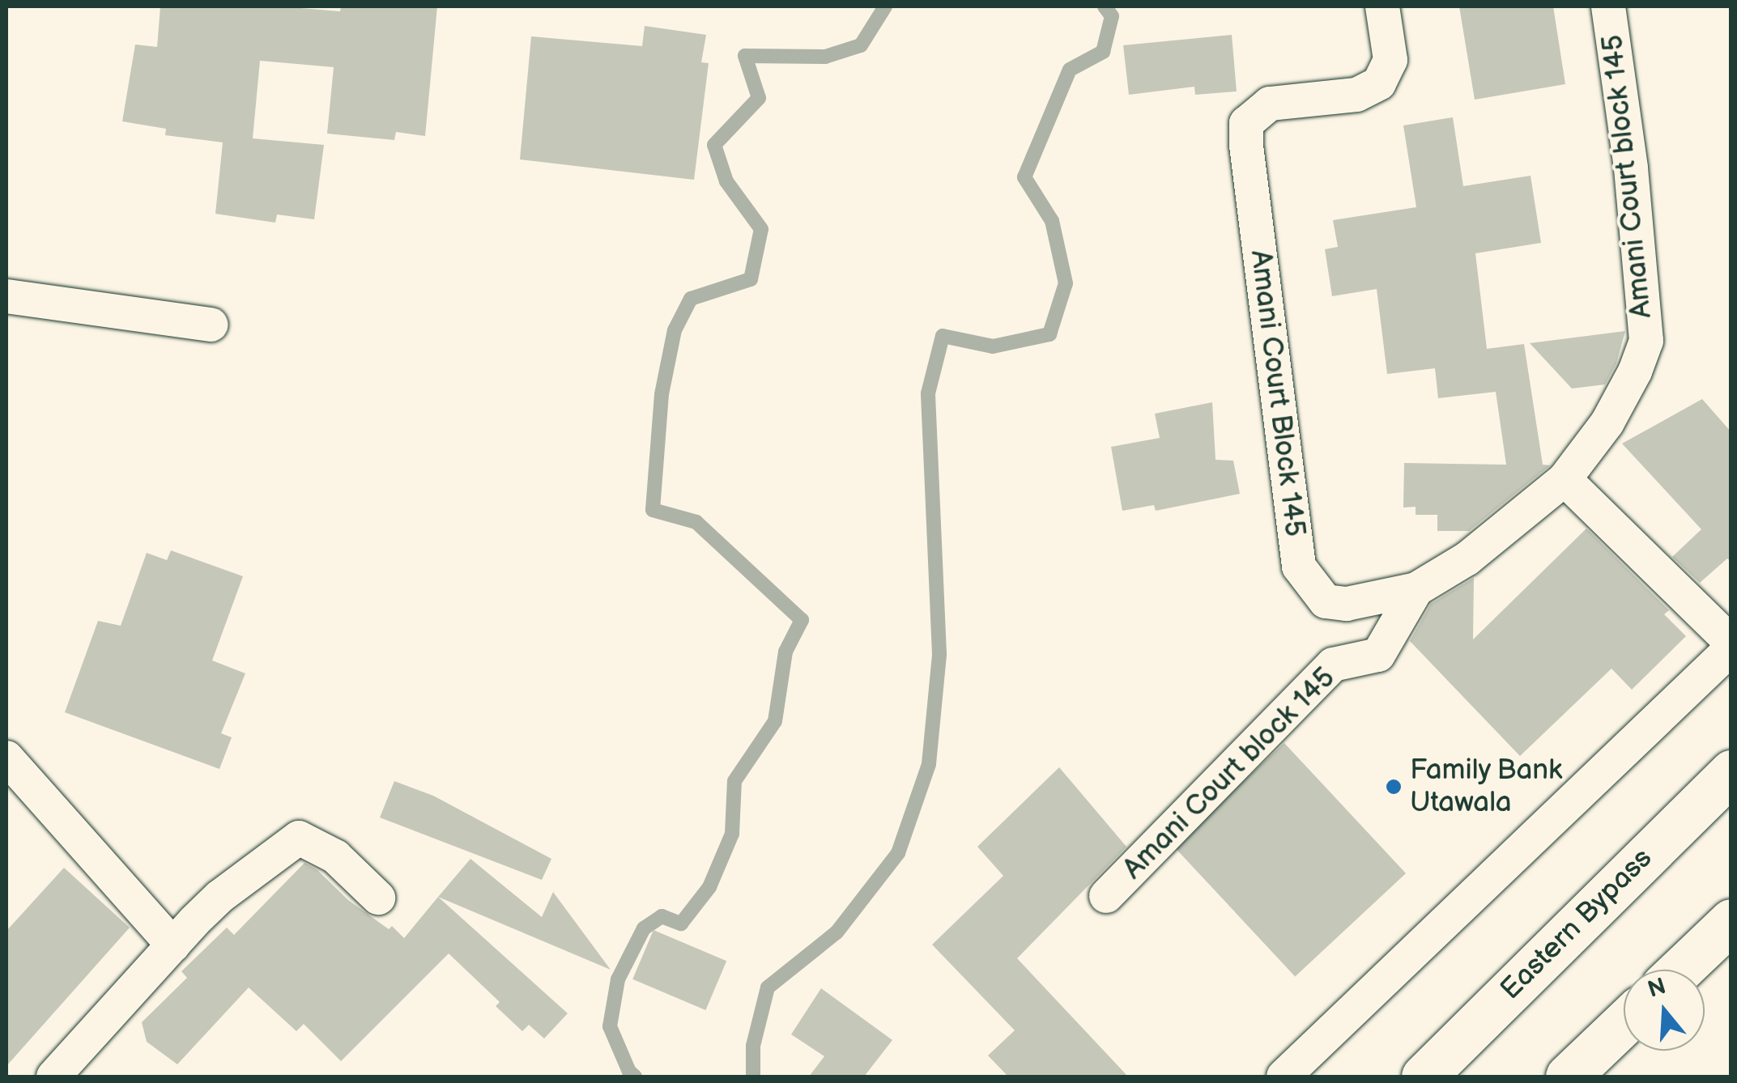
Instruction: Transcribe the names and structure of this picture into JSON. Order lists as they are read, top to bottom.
{
  "streets": {
    "main road": ["Eastern Bypass"],
    "street": ["Amani Court block 145", "Amani Court Block 145"]
  },
  "crossings": [
    ["Amani Court block 145", "Amani Court Block 145"]
  ],
  "places": ["Family Bank Utawala"],
  "north": "top"
}
